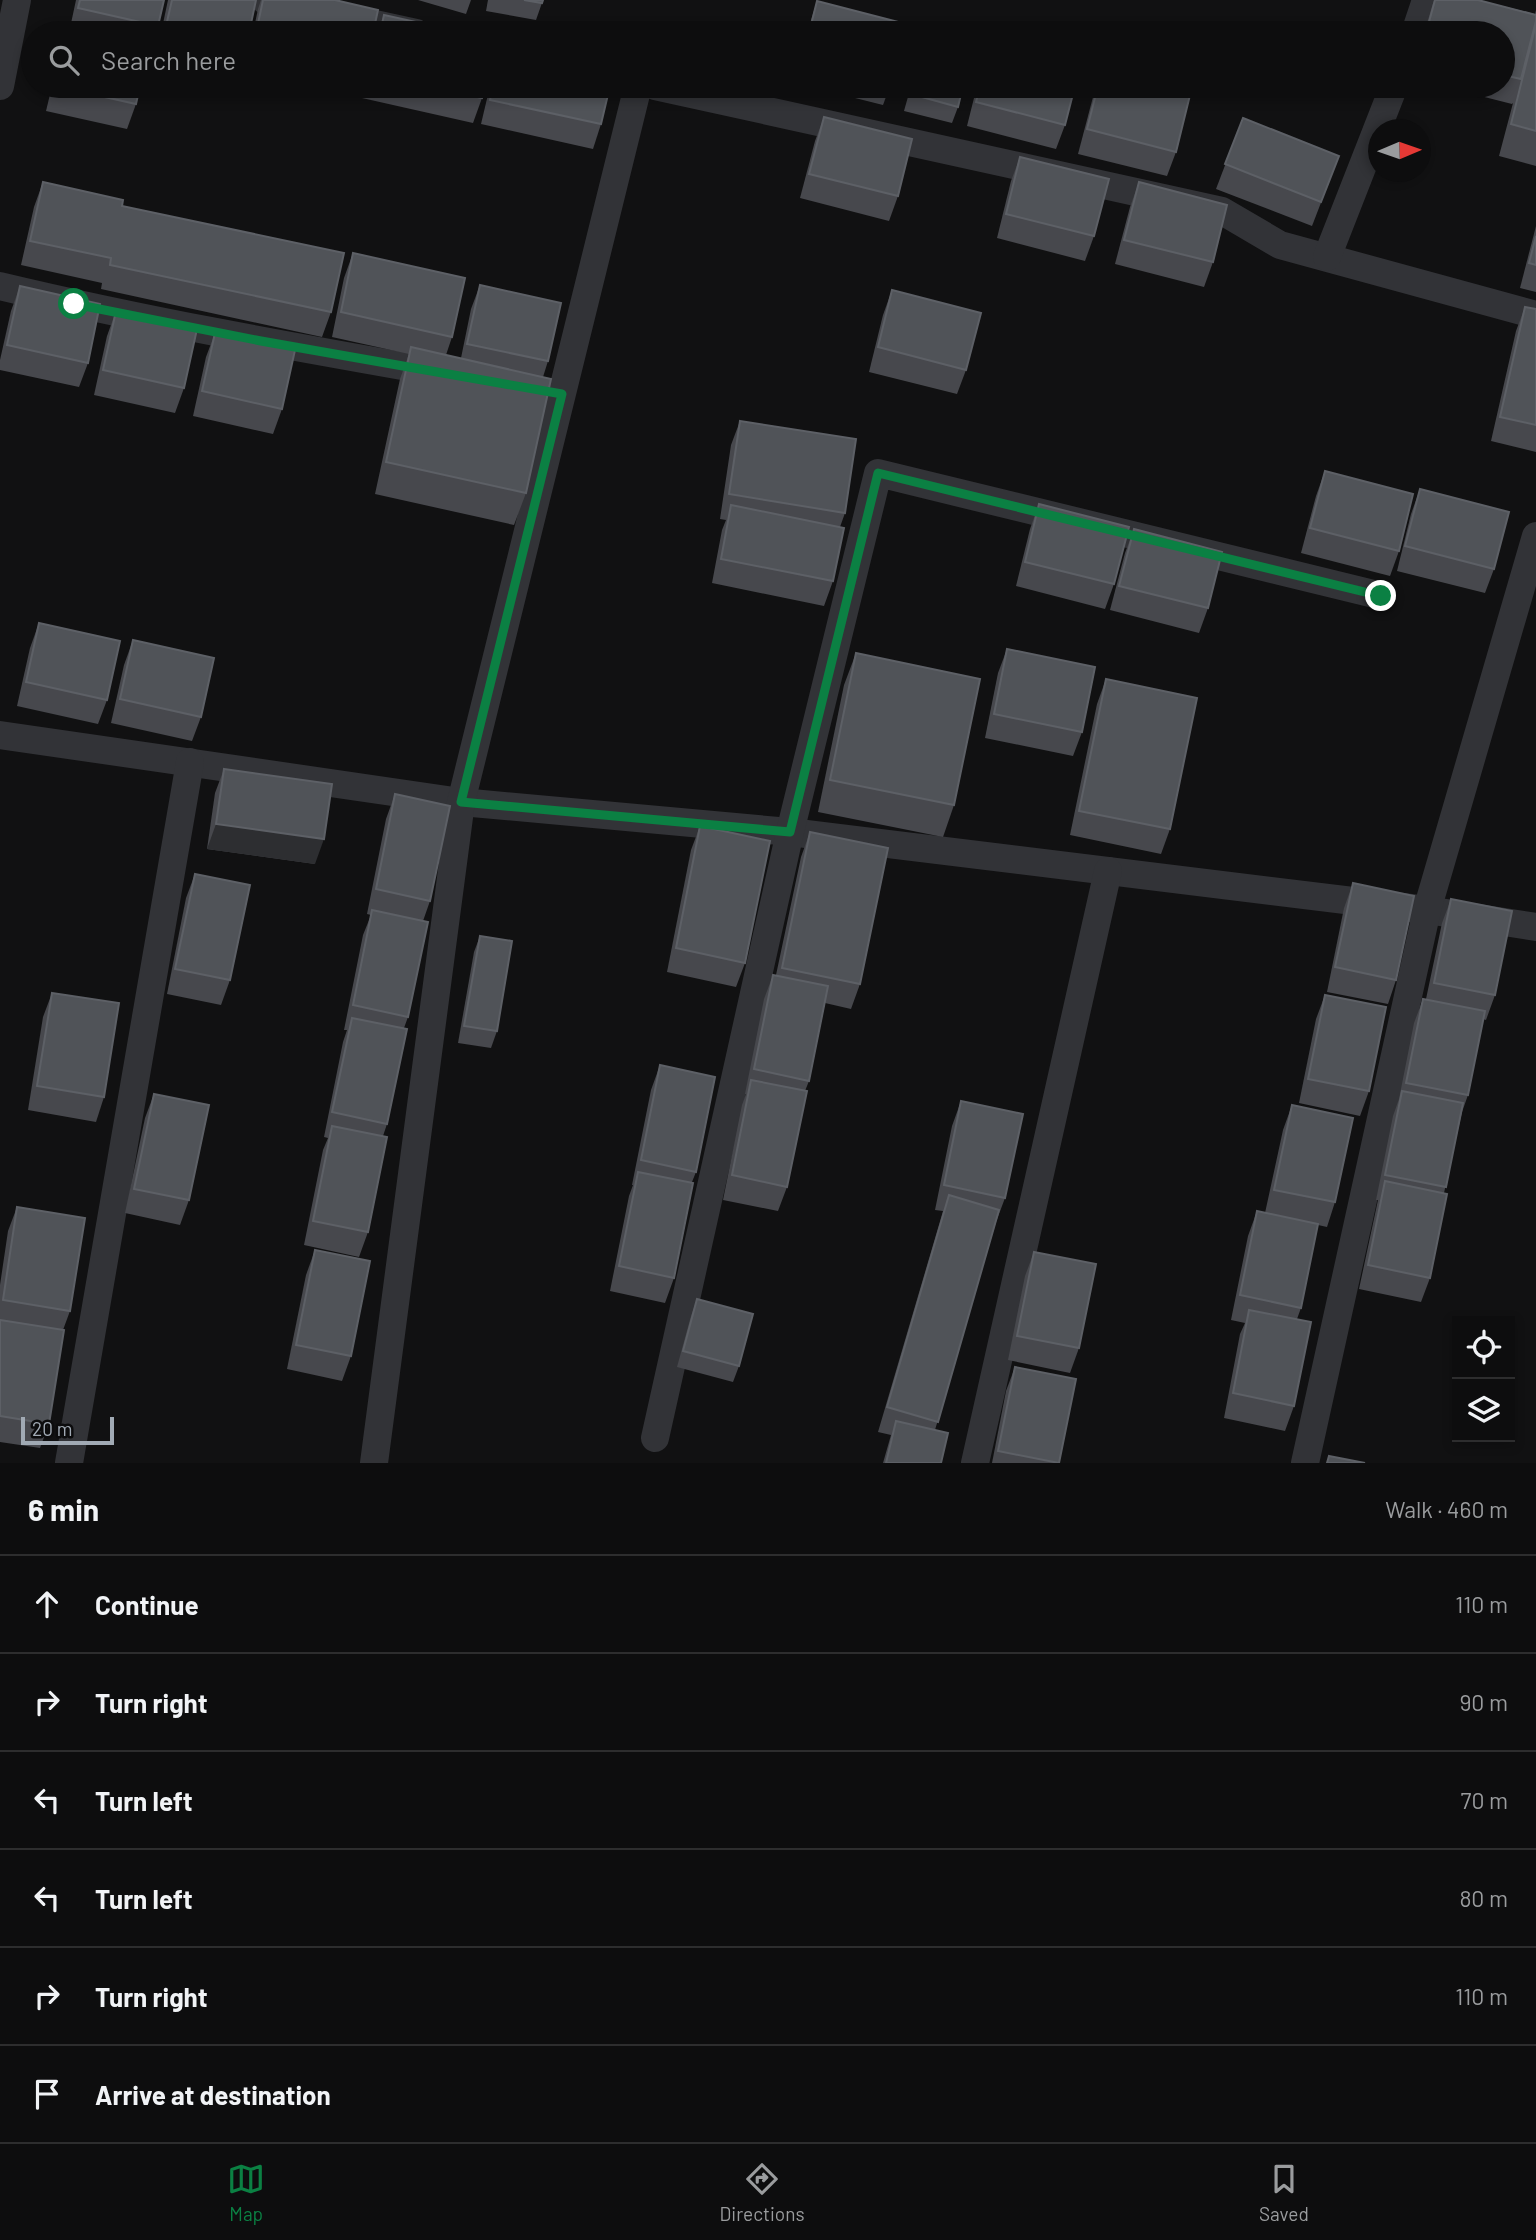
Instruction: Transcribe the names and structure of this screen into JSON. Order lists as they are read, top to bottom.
{
  "scale_bar": "20 m",
  "north": "right",
  "page": {
    "search": "Search here",
    "scale": "20 m",
    "heading": ["6 min", "Walk · 460 m"],
    "list": [
      ["Continue", "110 m"],
      ["Turn right", "90 m"],
      ["Turn left", "70 m"],
      ["Turn left", "80 m"],
      ["Turn right", "110 m"],
      "Arrive at destination"
    ],
    "nav": ["Map", "Directions", "Saved"]
  }
}
